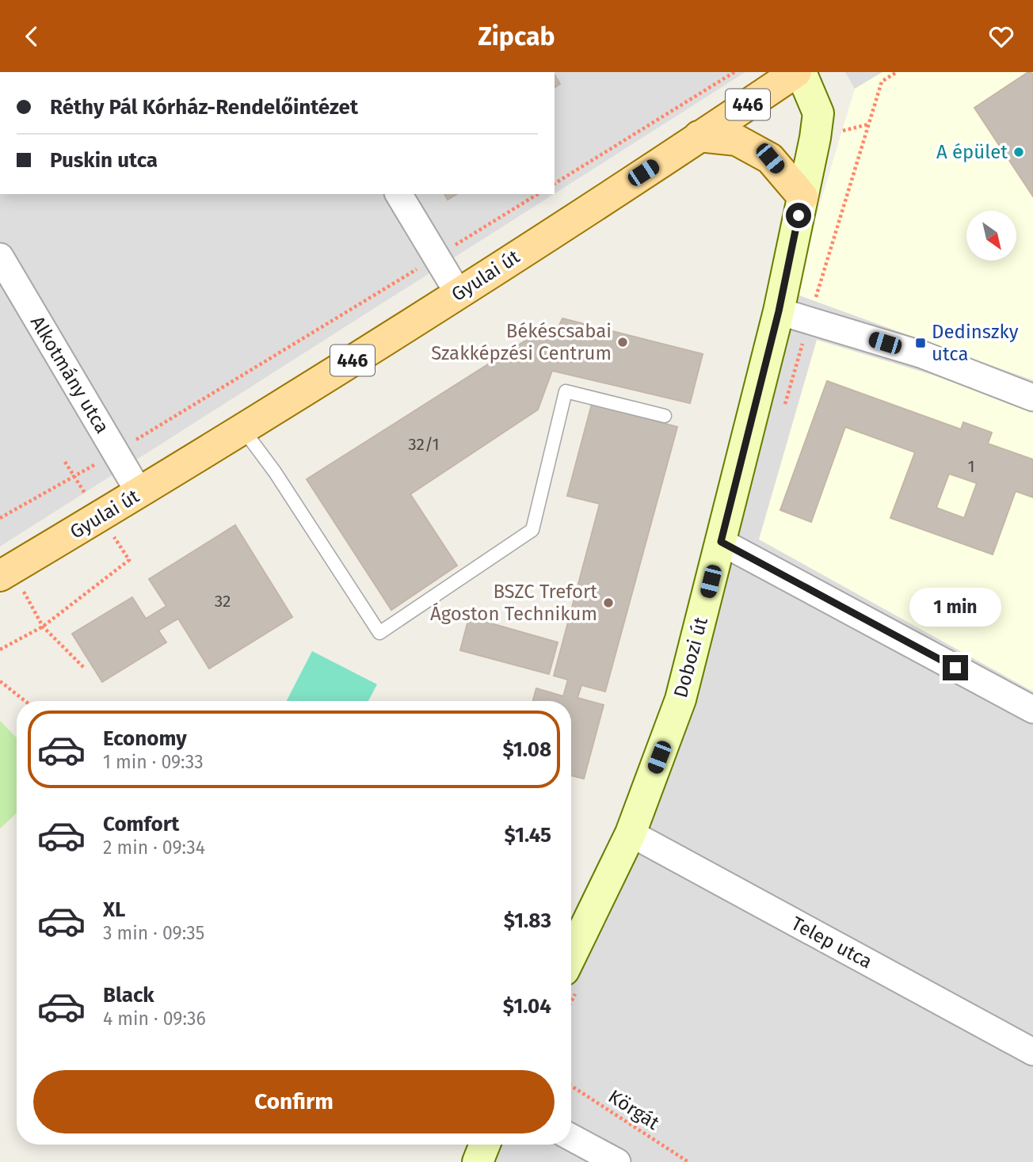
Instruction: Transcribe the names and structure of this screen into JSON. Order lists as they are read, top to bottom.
{
  "streets": {
    "main road": ["446", "Gyulai út", "Dobozi út"],
    "street": ["Alkotmány utca", "Telep utca"],
    "path": ["Körgát"]
  },
  "crossings": [
    ["Gyulai út", "Alkotmány utca"],
    ["Dobozi út", "Telep utca"]
  ],
  "places": {
    "other": ["A épület", "Békéscsabai Szakképzési Centrum", "BSZC Trefort Ágoston Technikum"],
    "transit": ["Dedinszky utca"]
  },
  "house_numbers": ["32/1", "1", "32"],
  "north": "bottom right",
  "page": {
    "header": "Zipcab",
    "banner": ["Réthy Pál Kórház-Rendelőintézet", "Puskin utca"],
    "bubble": "1 min",
    "list": [
      {
        "name": "Economy",
        "note": "1 min · 09:33",
        "value": "$1.08"
      },
      {
        "name": "Comfort",
        "note": "2 min · 09:34",
        "value": "$1.45"
      },
      {
        "name": "XL",
        "note": "3 min · 09:35",
        "value": "$1.83"
      },
      {
        "name": "Black",
        "note": "4 min · 09:36",
        "value": "$1.04"
      }
    ],
    "buttons": "Confirm"
  }
}
